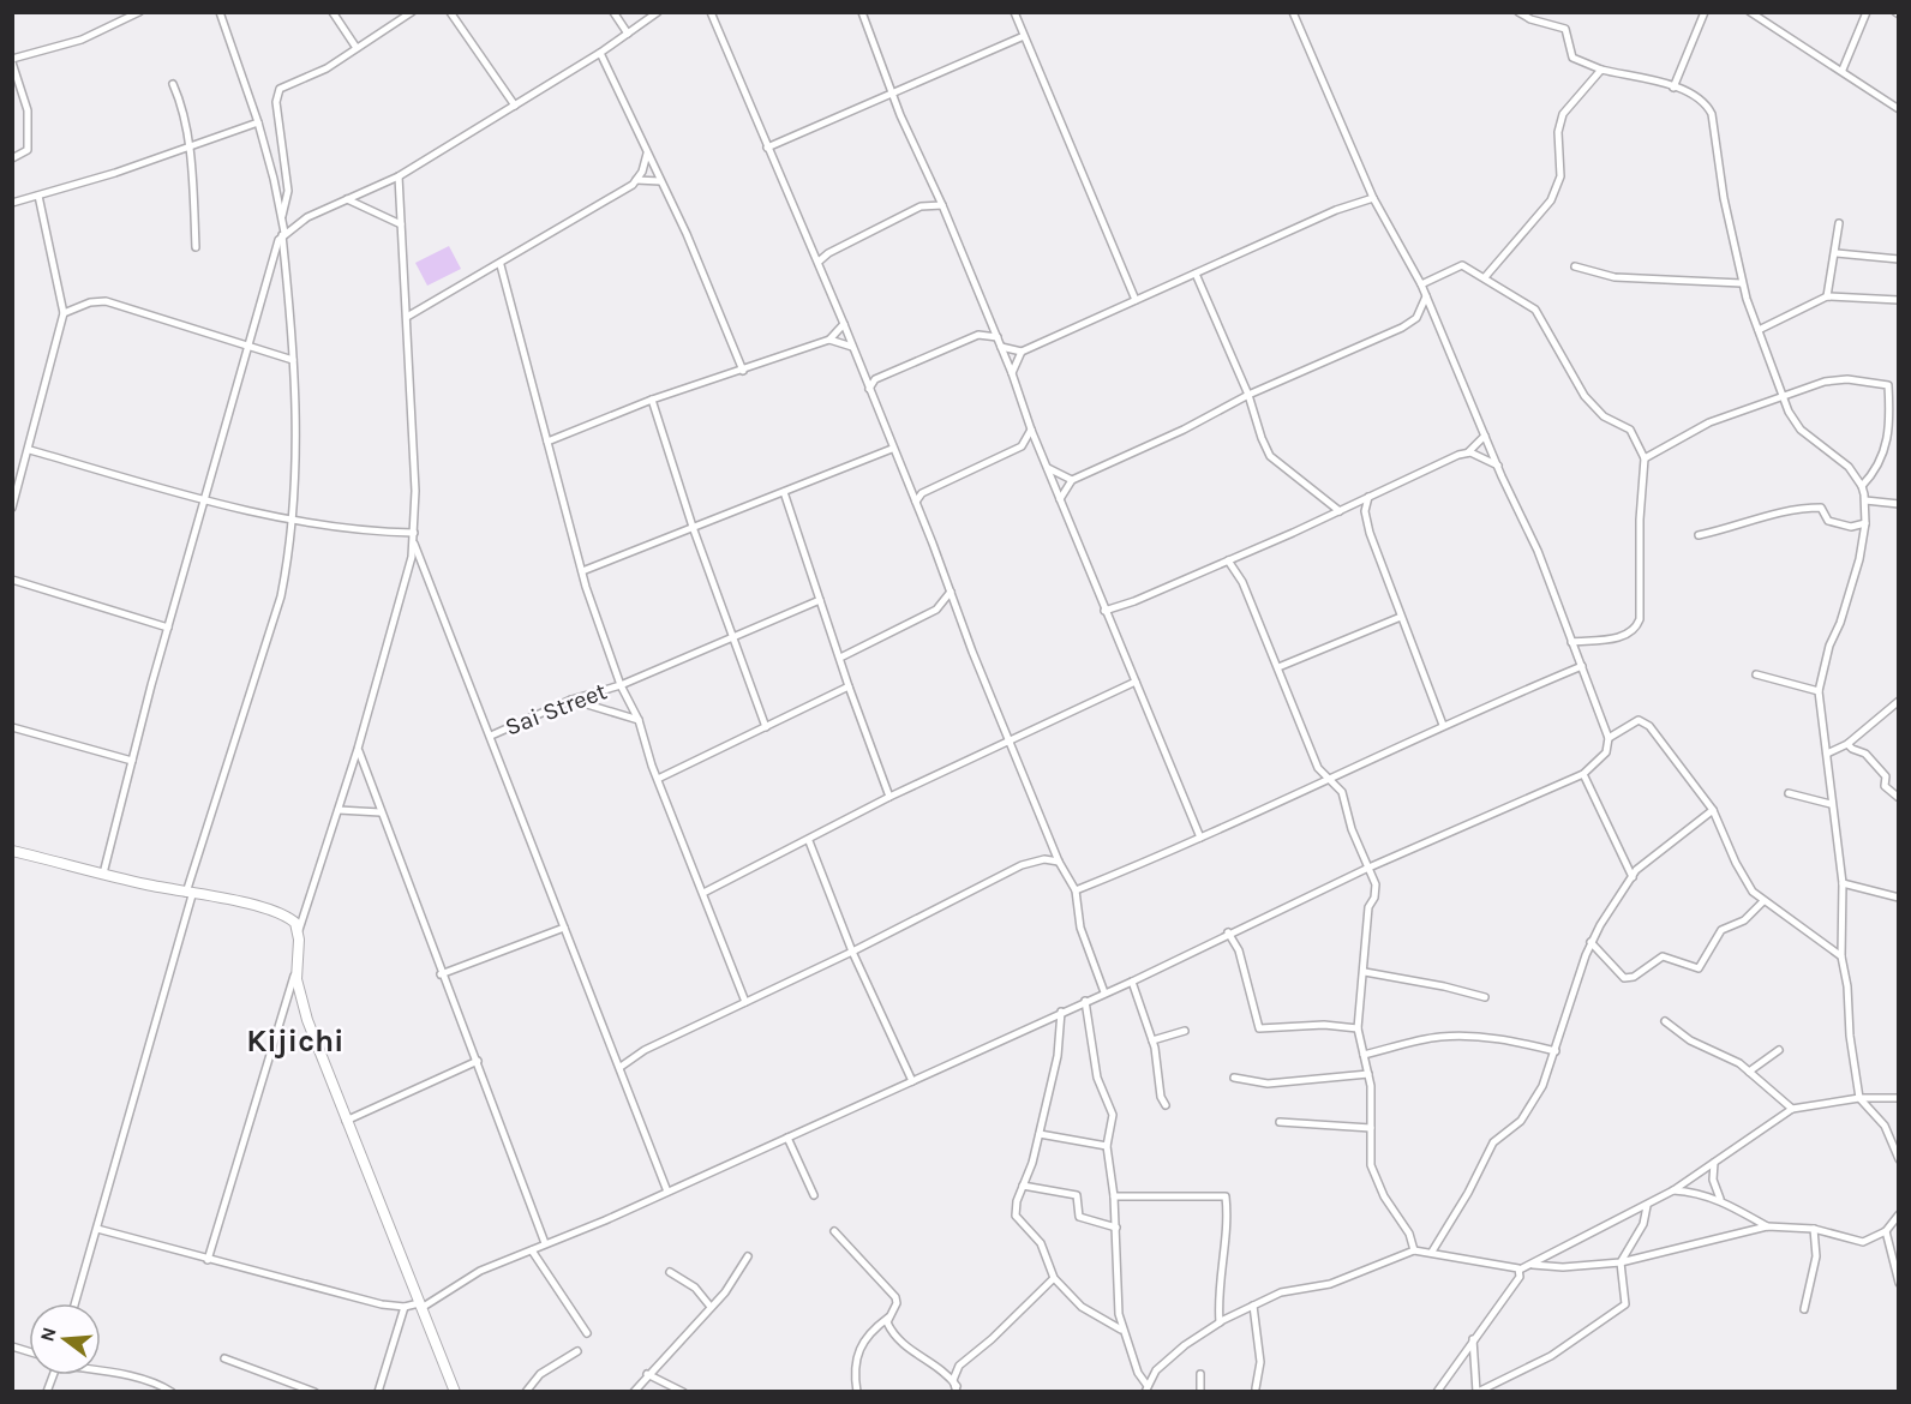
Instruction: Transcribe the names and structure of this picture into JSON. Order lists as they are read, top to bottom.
{
  "streets": {
    "street": ["Sai Street"]
  },
  "districts": ["Kijichi"],
  "north": "left"
}
